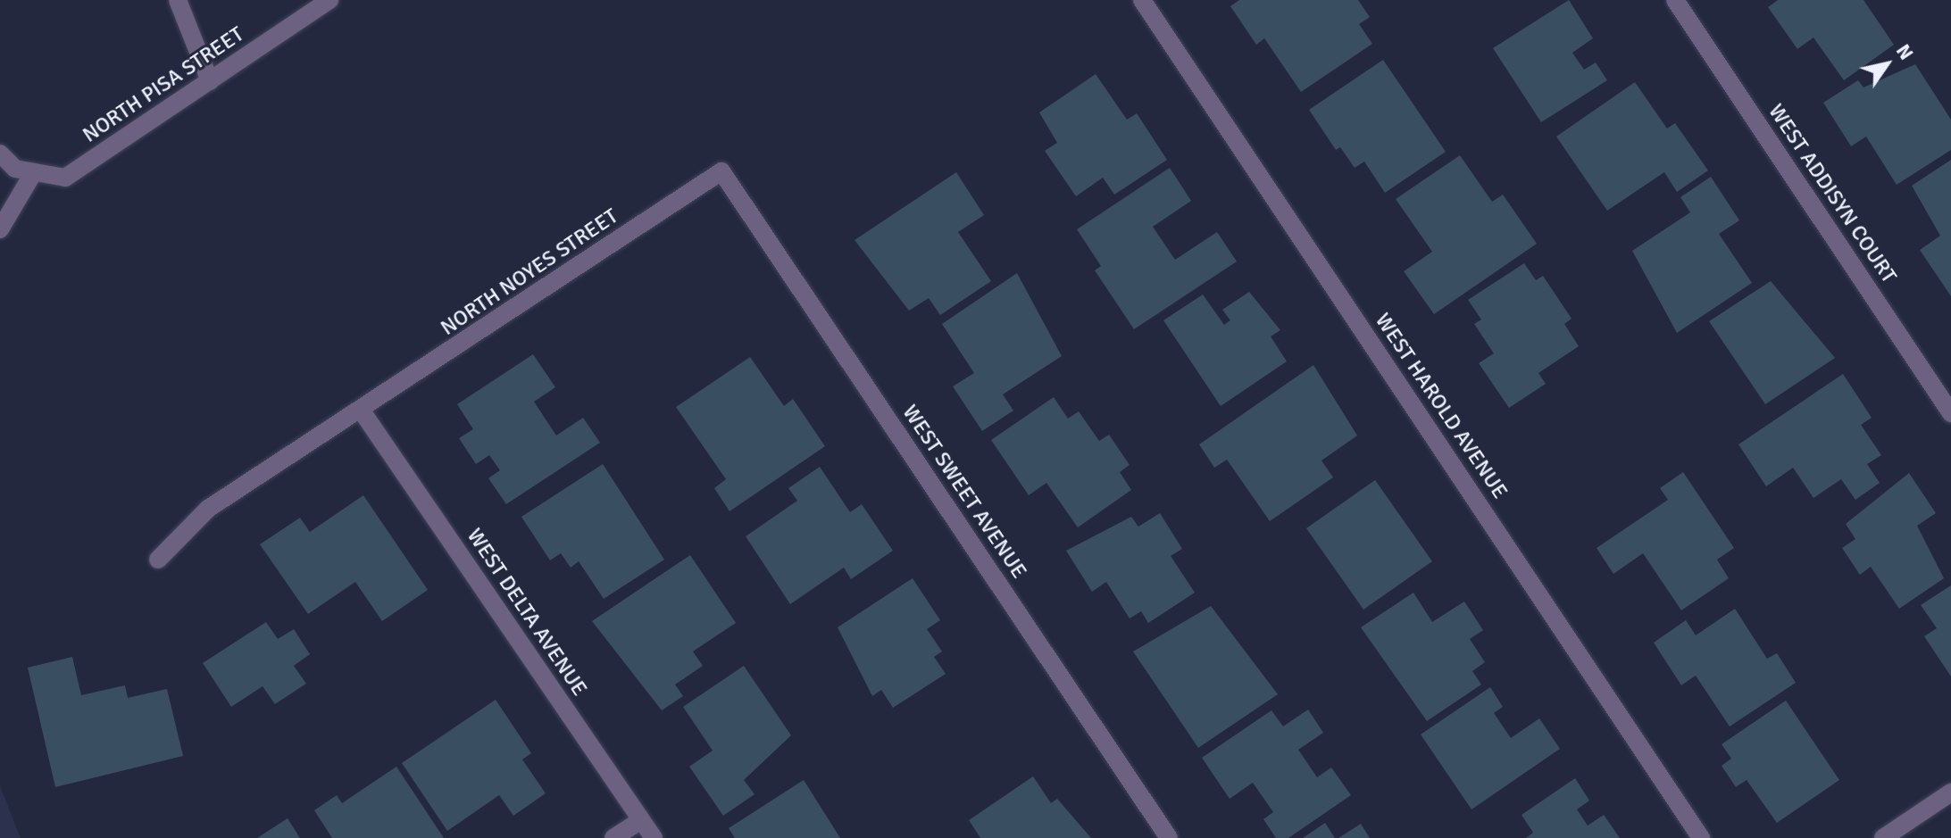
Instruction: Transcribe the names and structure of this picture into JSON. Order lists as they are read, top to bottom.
{
  "streets": {
    "street": [
      "NORTH PISA STREET",
      "WEST ADDISYN COURT",
      "NORTH NOYES STREET",
      "WEST HAROLD AVENUE",
      "WEST SWEET AVENUE",
      "WEST DELTA AVENUE"
    ]
  },
  "crossings": [
    ["NORTH NOYES STREET", "WEST SWEET AVENUE"],
    ["NORTH NOYES STREET", "WEST DELTA AVENUE"]
  ],
  "north": "top right"
}
